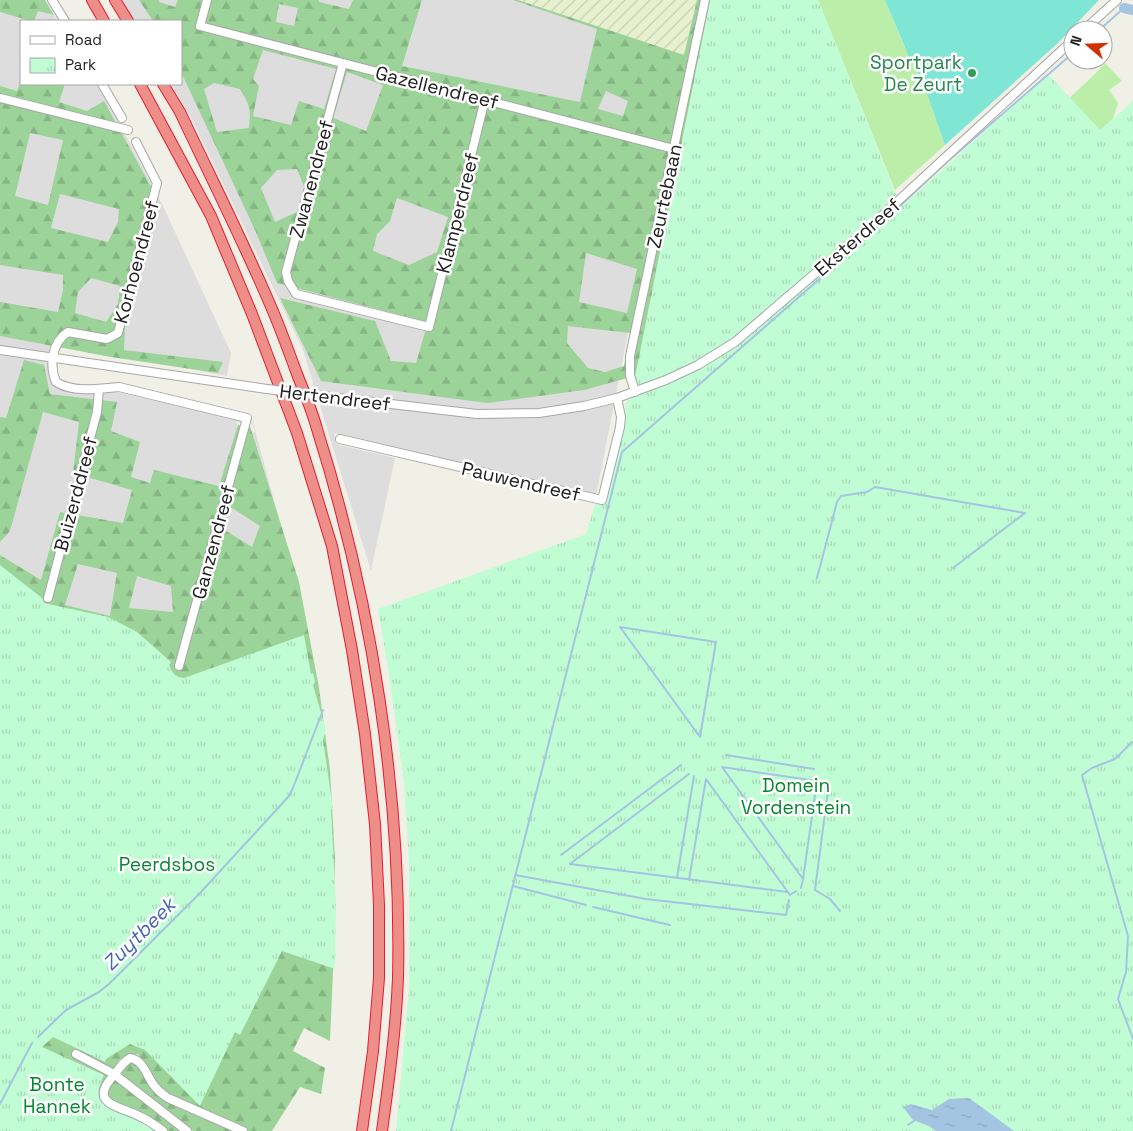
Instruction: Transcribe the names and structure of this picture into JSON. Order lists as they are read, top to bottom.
{
  "streets": {
    "street": [
      "Gazellendreef",
      "Zwanendreef",
      "Zeurtebaan",
      "Klamperdreef",
      "Eksterdreef",
      "Korhoendreef",
      "Hertendreef",
      "Pauwendreef",
      "Buizerddreef",
      "Ganzendreef"
    ]
  },
  "crossings": [
    ["Gazellendreef", "Zwanendreef"],
    ["Gazellendreef", "Zeurtebaan"],
    ["Gazellendreef", "Klamperdreef"],
    ["Zwanendreef", "Klamperdreef"],
    ["Zeurtebaan", "Eksterdreef"],
    ["Eksterdreef", "Hertendreef"],
    ["Eksterdreef", "Pauwendreef"],
    ["Korhoendreef", "Hertendreef"],
    ["Hertendreef", "Pauwendreef"],
    ["Buizerddreef", "Ganzendreef"]
  ],
  "water": ["Zuytbeek"],
  "parks": ["Domein Vordenstein", "Peerdsbos", "Bonte Hannek"],
  "places": ["Sportpark De Zeurt"],
  "legend": ["Road", "Park"],
  "north": "left"
}
